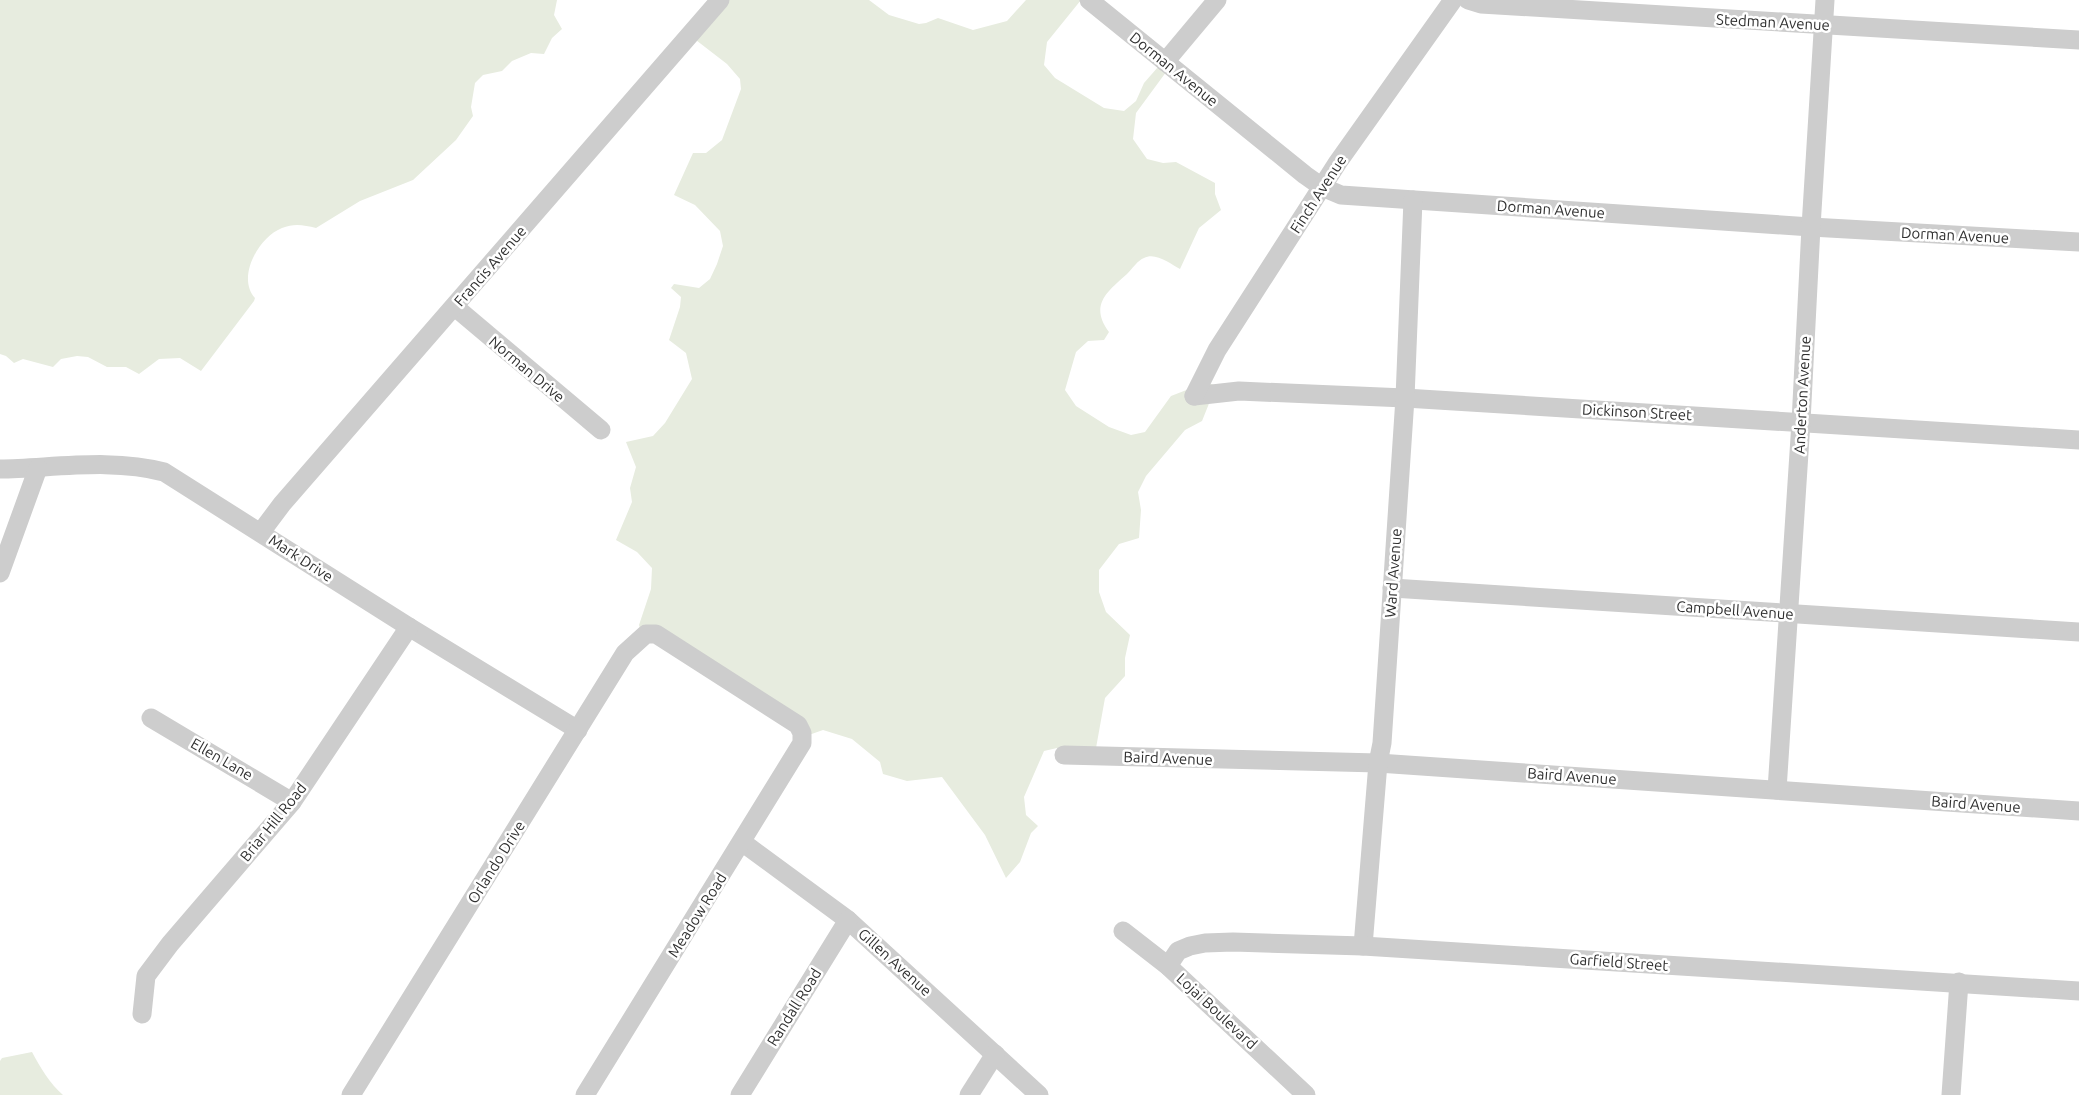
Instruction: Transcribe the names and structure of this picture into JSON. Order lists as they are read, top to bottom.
{
  "streets": {
    "street": [
      "Stedman Avenue",
      "Dorman Avenue",
      "Finch Avenue",
      "Francis Avenue",
      "Norman Drive",
      "Anderton Avenue",
      "Dickinson Street",
      "Mark Drive",
      "Ward Avenue",
      "Campbell Avenue",
      "Baird Avenue",
      "Ellen Lane",
      "Briar Hill Road",
      "Orlando Drive",
      "Meadow Road",
      "Gillen Avenue",
      "Garfield Street",
      "Randall Road",
      "Lojai Boulevard"
    ]
  },
  "crossings": [
    ["Stedman Avenue", "Anderton Avenue"],
    ["Dorman Avenue", "Finch Avenue"],
    ["Dorman Avenue", "Anderton Avenue"],
    ["Dorman Avenue", "Ward Avenue"],
    ["Finch Avenue", "Dickinson Street"],
    ["Francis Avenue", "Norman Drive"],
    ["Francis Avenue", "Mark Drive"],
    ["Anderton Avenue", "Dickinson Street"],
    ["Anderton Avenue", "Campbell Avenue"],
    ["Anderton Avenue", "Baird Avenue"],
    ["Dickinson Street", "Ward Avenue"],
    ["Mark Drive", "Briar Hill Road"],
    ["Mark Drive", "Orlando Drive"],
    ["Ward Avenue", "Campbell Avenue"],
    ["Ward Avenue", "Baird Avenue"],
    ["Ward Avenue", "Garfield Street"],
    ["Ellen Lane", "Briar Hill Road"],
    ["Orlando Drive", "Meadow Road"],
    ["Meadow Road", "Gillen Avenue"],
    ["Gillen Avenue", "Randall Road"],
    ["Garfield Street", "Lojai Boulevard"]
  ]
}
